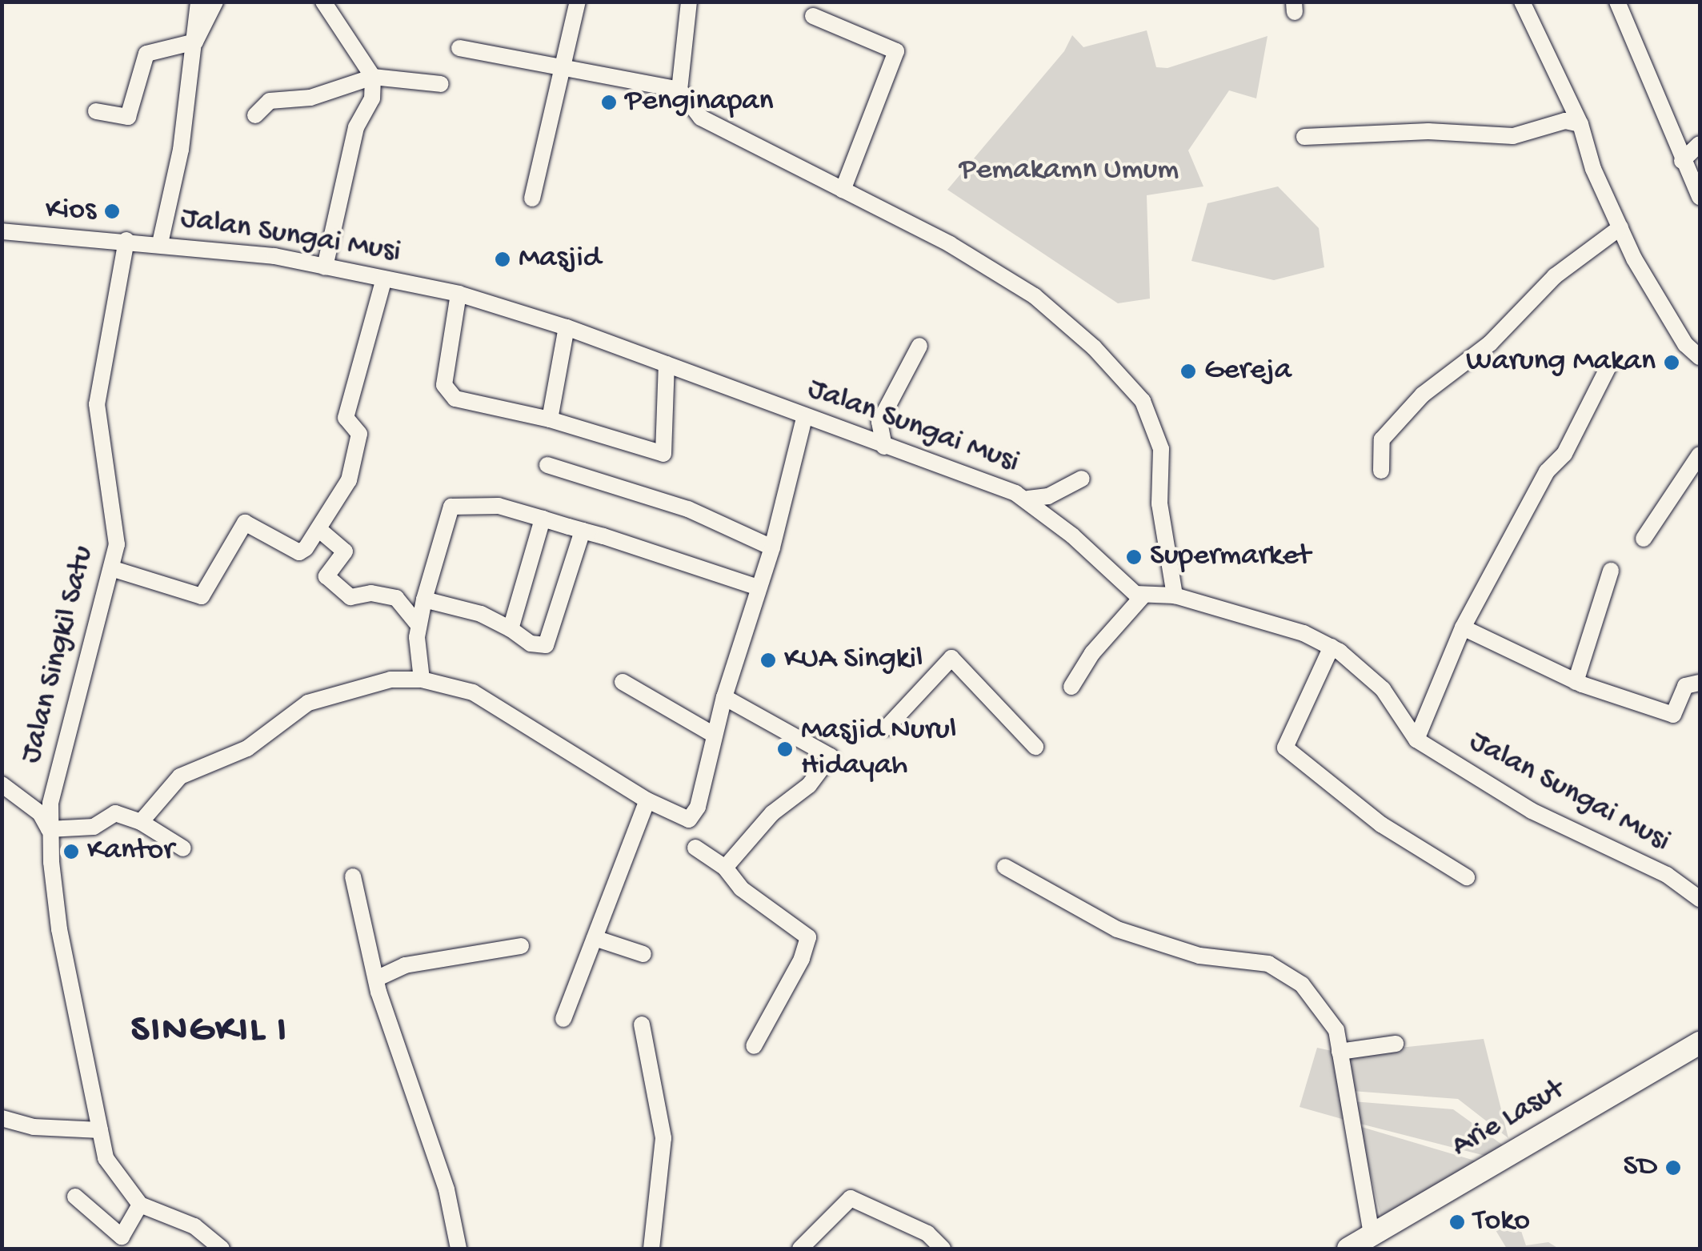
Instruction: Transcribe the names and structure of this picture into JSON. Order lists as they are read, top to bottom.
{
  "streets": {
    "main road": ["Arie Lasut"],
    "street": ["Jalan Sungai Musi", "Jalan Singkil Satu"]
  },
  "crossings": [
    ["Jalan Sungai Musi", "Jalan Singkil Satu"]
  ],
  "districts": ["SINGKIL I"],
  "parks": ["Pemakamn Umum"],
  "places": [
    "Penginapan",
    "Kios",
    "Masjid",
    "Warung Makan",
    "Gereja",
    "Supermarket",
    "KUA Singkil",
    "Masjid Nurul Hidayah",
    "Kantor",
    "SD",
    "Toko"
  ]
}
